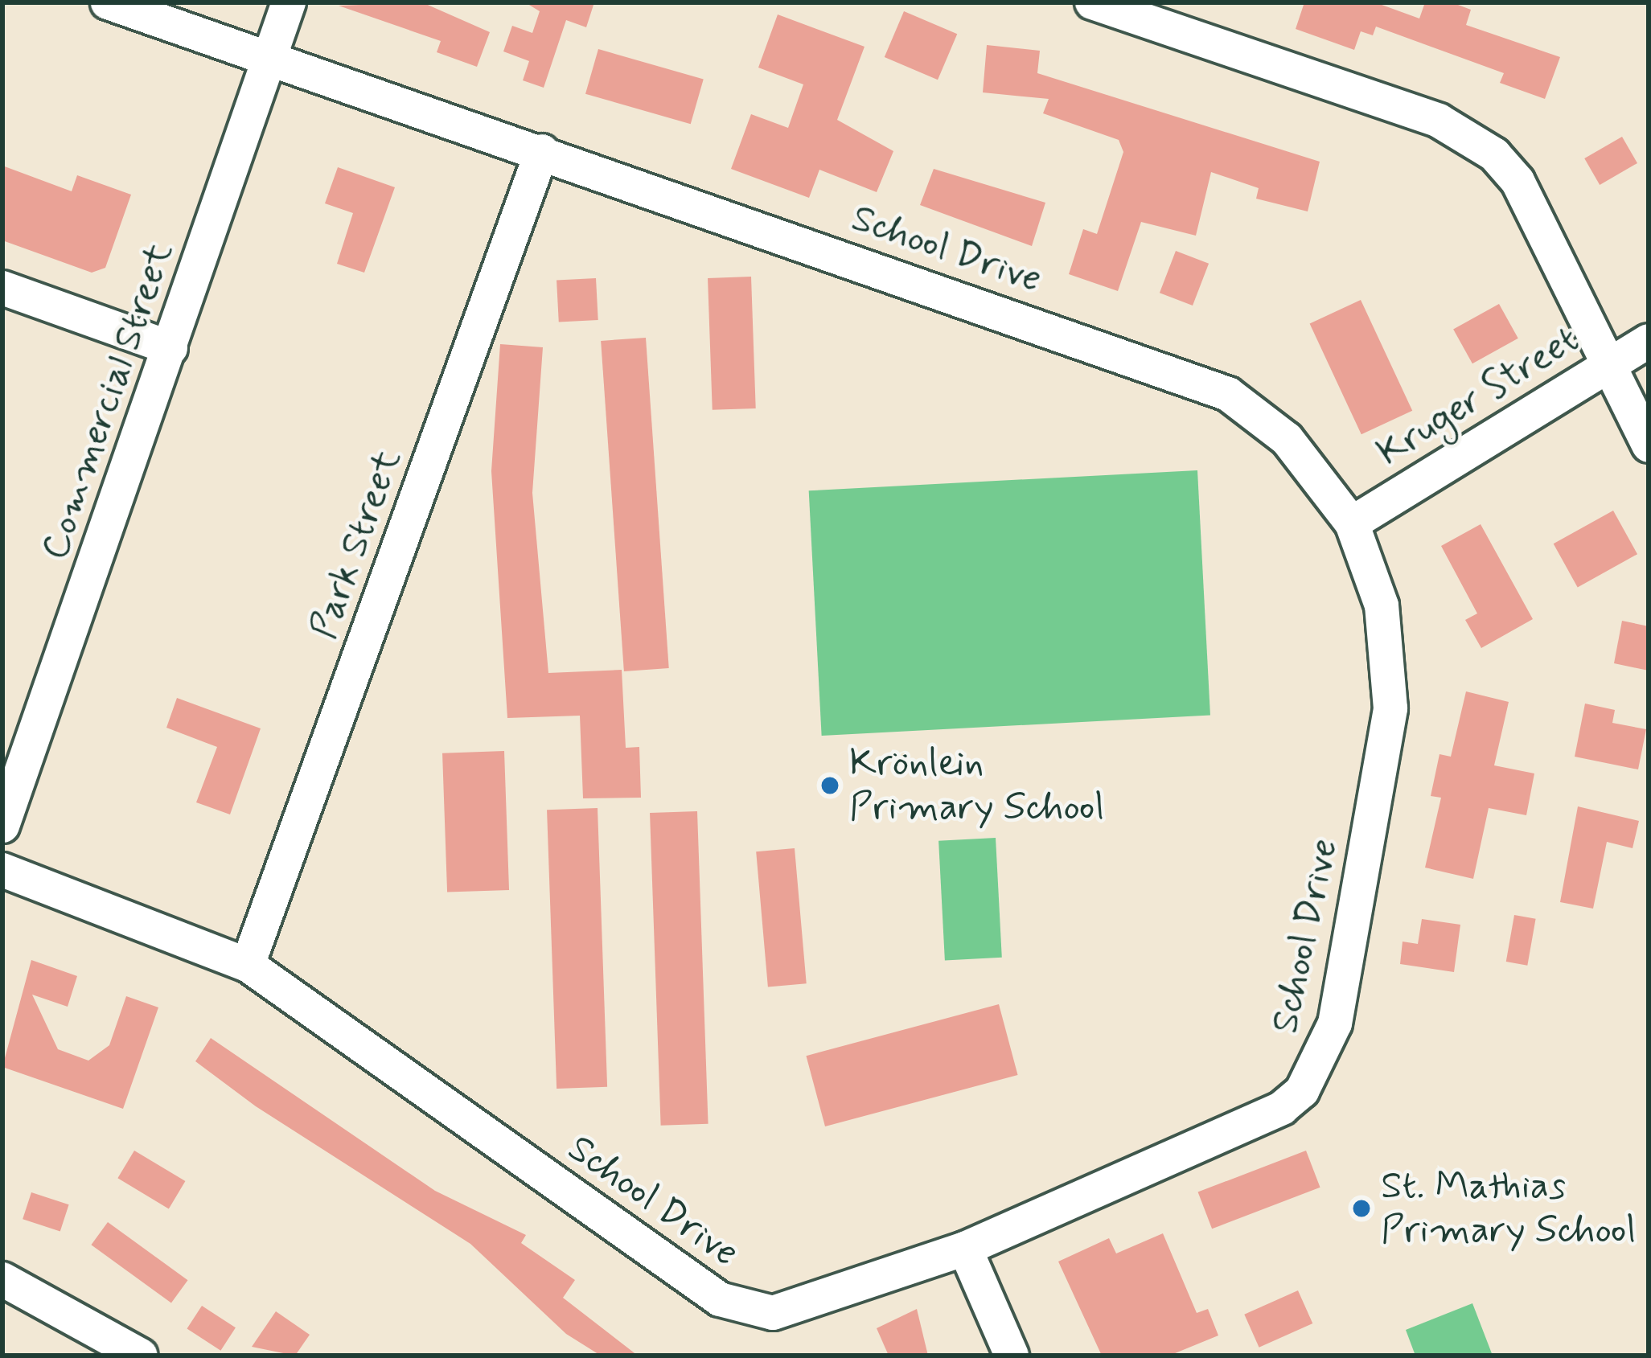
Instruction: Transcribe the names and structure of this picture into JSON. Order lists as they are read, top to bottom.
{
  "streets": {
    "street": [
      "School Drive",
      "Kruger Street",
      "Commercial Street",
      "Park Street"
    ]
  },
  "crossings": [
    ["School Drive", "Kruger Street"],
    ["School Drive", "Commercial Street"],
    ["School Drive", "Park Street"]
  ],
  "places": ["Krönlein Primary School", "St. Mathias Primary School"]
}
